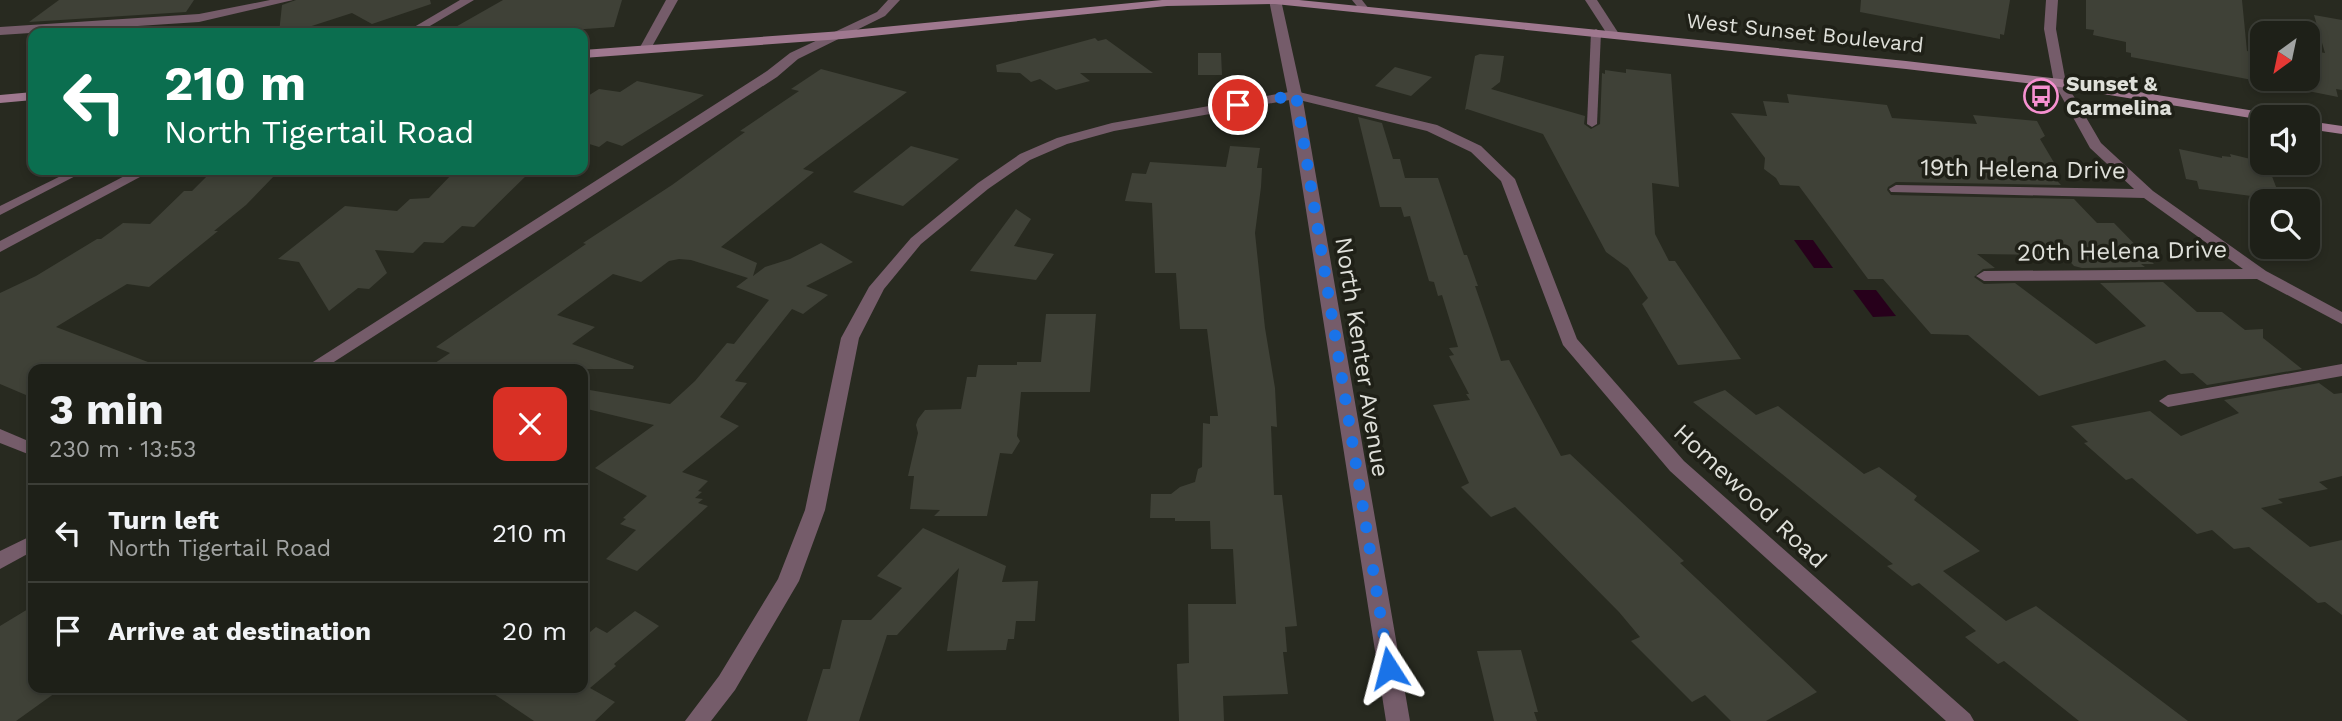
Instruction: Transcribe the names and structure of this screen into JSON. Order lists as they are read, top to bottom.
{
  "streets": {
    "main road": ["West Sunset Boulevard"],
    "street": [
      "19th Helena Drive",
      "20th Helena Drive",
      "North Kenter Avenue",
      "Homewood Road"
    ]
  },
  "crossings": [
    ["West Sunset Boulevard", "North Kenter Avenue"],
    ["North Kenter Avenue", "Homewood Road"]
  ],
  "places": {
    "bus stop": ["Sunset & Carmelina"]
  },
  "north": "bottom left",
  "page": {
    "turn": ["210 m", "North Tigertail Road"],
    "heading": ["3 min", "230 m · 13:53"],
    "list": [
      {
        "name": "Turn left",
        "note": "North Tigertail Road",
        "value": "210 m"
      },
      {
        "name": "Arrive at destination",
        "value": "20 m"
      }
    ]
  }
}
